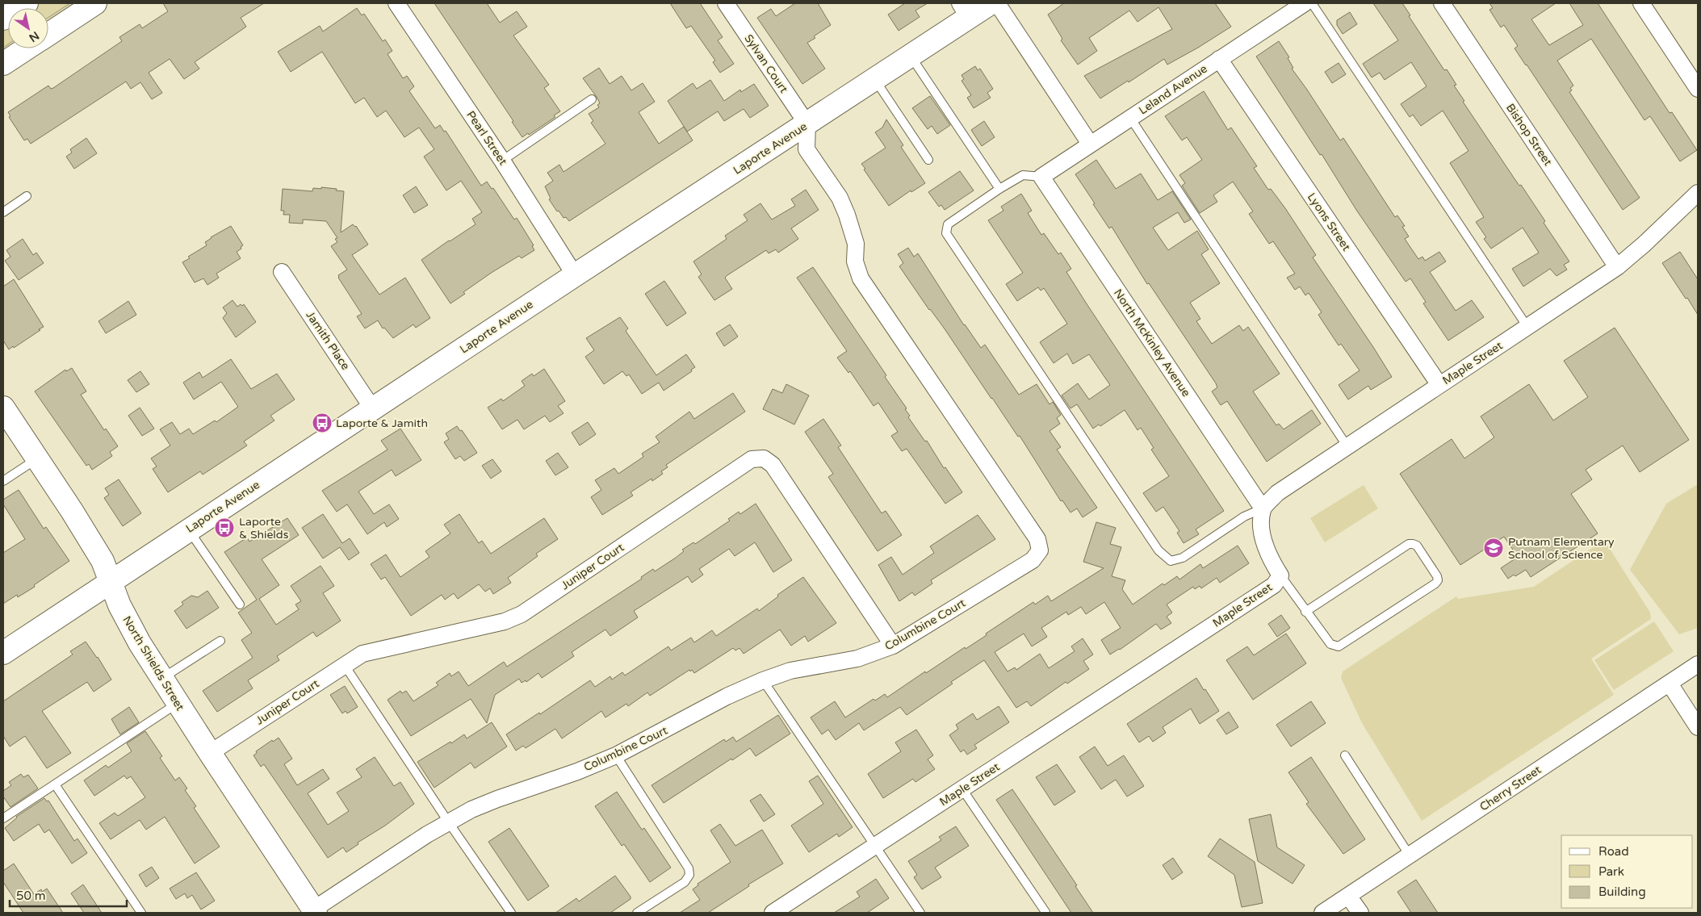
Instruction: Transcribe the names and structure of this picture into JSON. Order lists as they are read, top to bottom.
{
  "streets": {
    "street": [
      "Sylvan Court",
      "Leland Avenue",
      "Bishop Street",
      "Pearl Street",
      "Laporte Avenue",
      "Lyons Street",
      "Jamith Place",
      "North McKinley Avenue",
      "Maple Street",
      "Juniper Court",
      "Columbine Court",
      "North Shields Street",
      "Cherry Street"
    ]
  },
  "crossings": [
    ["Sylvan Court", "Laporte Avenue"],
    ["Sylvan Court", "Columbine Court"],
    ["Leland Avenue", "Lyons Street"],
    ["Leland Avenue", "North McKinley Avenue"],
    ["Bishop Street", "Maple Street"],
    ["Pearl Street", "Laporte Avenue"],
    ["Laporte Avenue", "Jamith Place"],
    ["Laporte Avenue", "Columbine Court"],
    ["Laporte Avenue", "North Shields Street"],
    ["Lyons Street", "Maple Street"],
    ["North McKinley Avenue", "Maple Street"],
    ["Juniper Court", "Columbine Court"],
    ["Juniper Court", "North Shields Street"],
    ["Columbine Court", "North Shields Street"]
  ],
  "places": {
    "bus stop": ["Laporte & Jamith", "Laporte & Shields"],
    "school or university": ["Putnam Elementary School of Science"]
  },
  "legend": ["Road", "Park", "Building"],
  "scale_bar": "50 m",
  "north": "bottom right"
}
